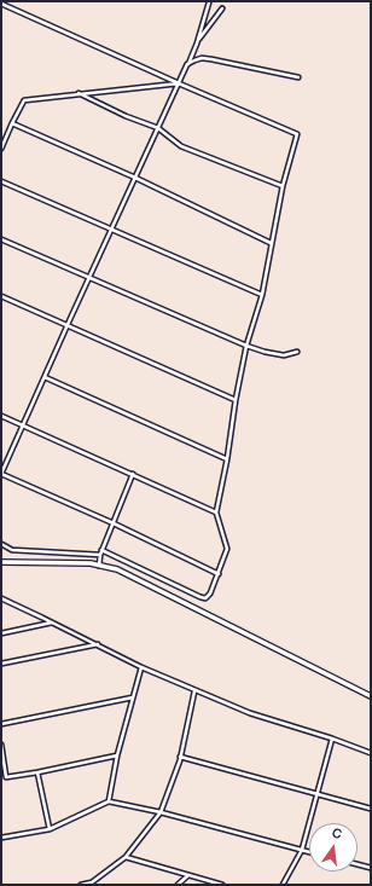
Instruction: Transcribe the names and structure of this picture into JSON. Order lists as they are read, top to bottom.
{
  "north": "top"
}
